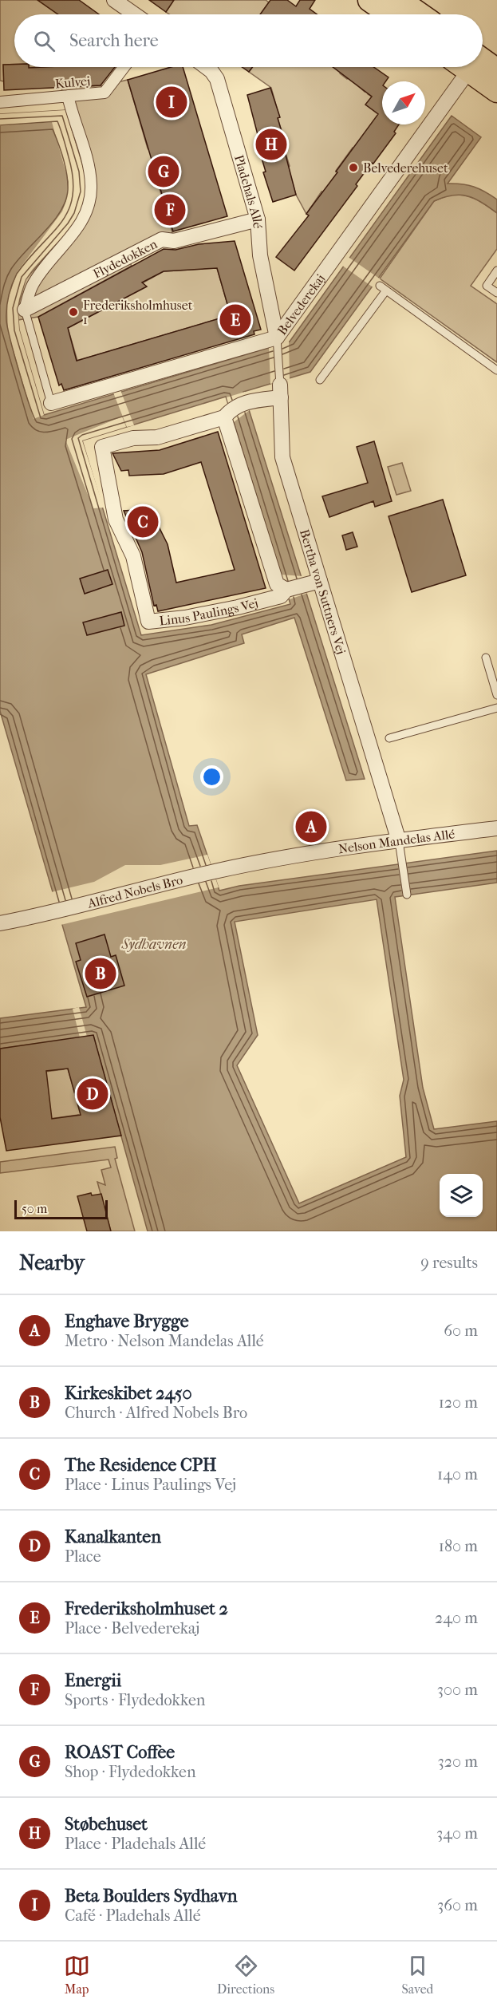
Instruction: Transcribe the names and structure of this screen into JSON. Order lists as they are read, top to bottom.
{
  "streets": {
    "street": [
      "Kulvej",
      "Pladehals Allé",
      "Flydedokken",
      "Belvederekaj",
      "Bertha von Suttners Vej",
      "Linus Paulings Vej",
      "Nelson Mandelas Allé",
      "Alfred Nobels Bro"
    ]
  },
  "crossings": [
    ["Pladehals Allé", "Flydedokken"],
    ["Pladehals Allé", "Belvederekaj"],
    ["Pladehals Allé", "Bertha von Suttners Vej"],
    ["Belvederekaj", "Bertha von Suttners Vej"],
    ["Bertha von Suttners Vej", "Linus Paulings Vej"],
    ["Bertha von Suttners Vej", "Nelson Mandelas Allé"],
    ["Nelson Mandelas Allé", "Alfred Nobels Bro"]
  ],
  "water": ["Sydhavnen"],
  "places": ["Belvederehuset", "Frederiksholmhuset 1"],
  "scale_bar": "50 m",
  "north": "top right",
  "page": {
    "search": "Search here",
    "pins": [
      "I",
      "H",
      "G",
      "F",
      "E",
      "C",
      "A",
      "B",
      "D"
    ],
    "scale": "50 m",
    "heading": ["Nearby", "9 results"],
    "list": [
      {
        "mark": "A",
        "name": "Enghave Brygge",
        "note": "Metro · Nelson Mandelas Allé",
        "value": "60 m"
      },
      {
        "mark": "B",
        "name": "Kirkeskibet 2450",
        "note": "Church · Alfred Nobels Bro",
        "value": "120 m"
      },
      {
        "mark": "C",
        "name": "The Residence CPH",
        "note": "Place · Linus Paulings Vej",
        "value": "140 m"
      },
      {
        "mark": "D",
        "name": "Kanalkanten",
        "note": "Place",
        "value": "180 m"
      },
      {
        "mark": "E",
        "name": "Frederiksholmhuset 2",
        "note": "Place · Belvederekaj",
        "value": "240 m"
      },
      {
        "mark": "F",
        "name": "Energii",
        "note": "Sports · Flydedokken",
        "value": "300 m"
      },
      {
        "mark": "G",
        "name": "ROAST Coffee",
        "note": "Shop · Flydedokken",
        "value": "320 m"
      },
      {
        "mark": "H",
        "name": "Støbehuset",
        "note": "Place · Pladehals Allé",
        "value": "340 m"
      },
      {
        "mark": "I",
        "name": "Beta Boulders Sydhavn",
        "note": "Café · Pladehals Allé",
        "value": "360 m"
      }
    ],
    "nav": ["Map", "Directions", "Saved"]
  }
}
